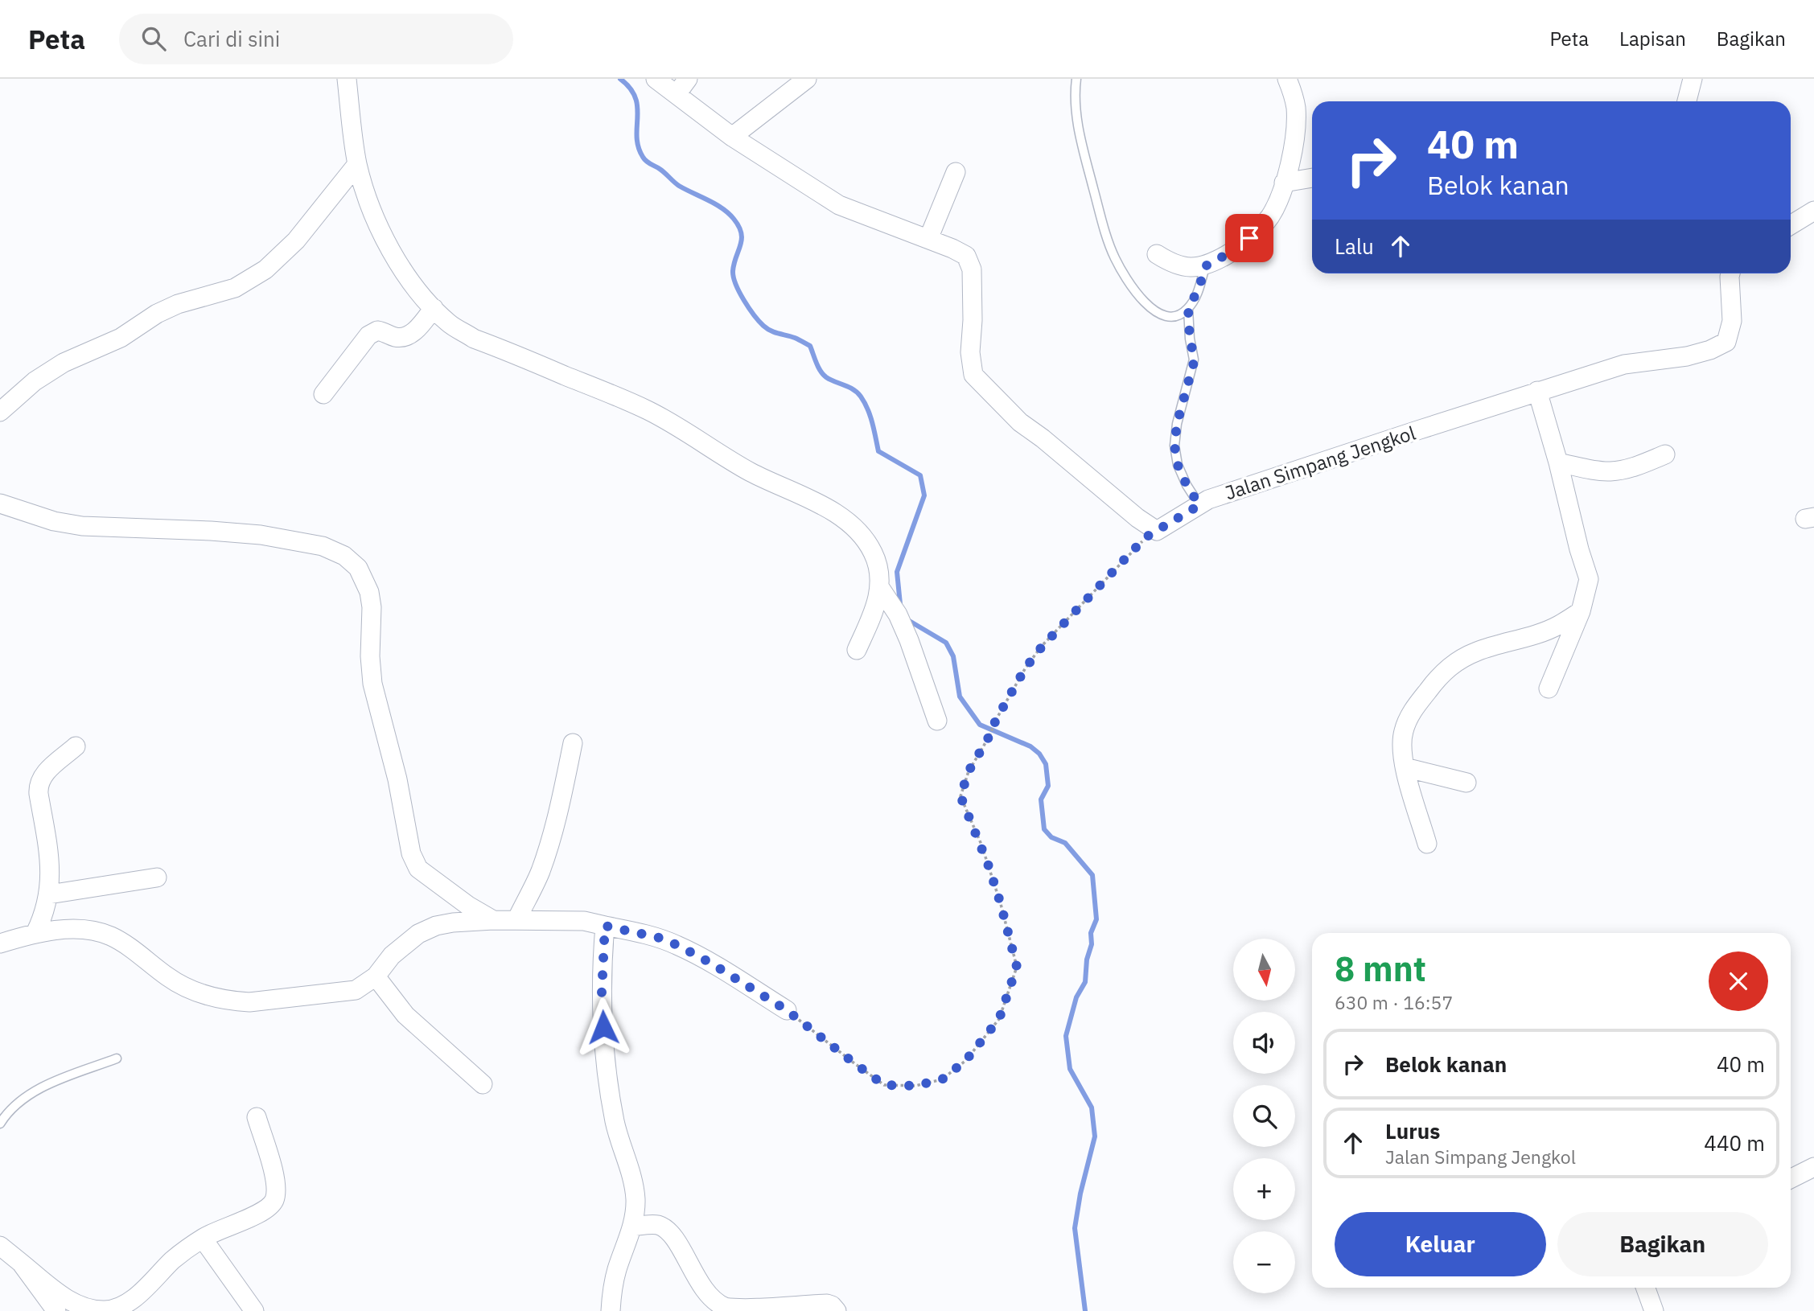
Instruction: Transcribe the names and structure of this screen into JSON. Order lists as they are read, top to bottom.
{
  "streets": {
    "street": ["Jalan Simpang Jengkol"]
  },
  "north": "bottom",
  "page": {
    "header": "Peta",
    "search": "Cari di sini",
    "nav": ["Peta", "Lapisan", "Bagikan"],
    "turn": ["40 m", "Belok kanan"],
    "then": "Lalu",
    "heading": ["8 mnt", "630 m · 16:57"],
    "map_buttons": ["+", "−"],
    "list": [
      {
        "name": "Belok kanan",
        "value": "40 m"
      },
      {
        "name": "Lurus",
        "note": "Jalan Simpang Jengkol",
        "value": "440 m"
      }
    ],
    "buttons": ["Keluar", "Bagikan"]
  }
}
